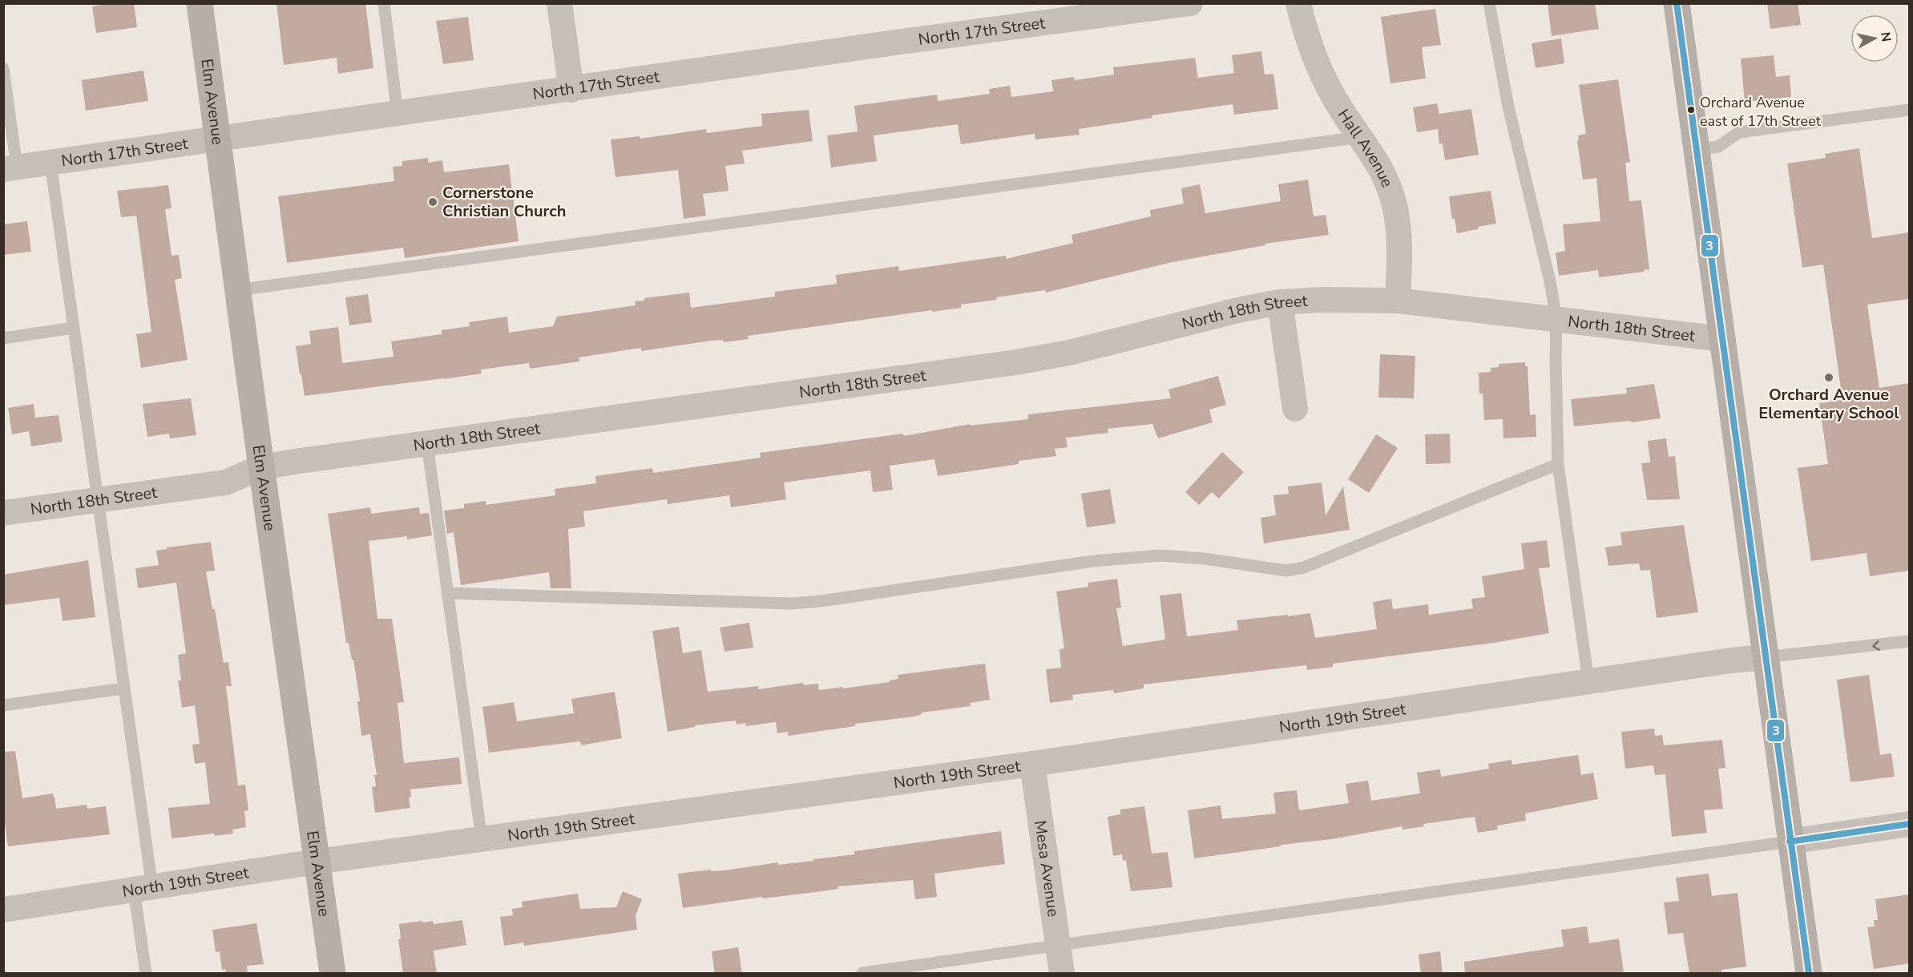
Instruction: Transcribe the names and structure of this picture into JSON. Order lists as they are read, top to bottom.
{
  "streets": {
    "street": [
      "North 17th Street",
      "Elm Avenue",
      "Hall Avenue",
      "North 18th Street",
      "North 19th Street",
      "Mesa Avenue"
    ]
  },
  "crossings": [
    ["North 17th Street", "Elm Avenue"],
    ["Elm Avenue", "North 18th Street"],
    ["Elm Avenue", "North 19th Street"],
    ["Hall Avenue", "North 18th Street"],
    ["North 19th Street", "Mesa Avenue"]
  ],
  "places": ["Orchard Avenue east of 17th Street", "Cornerstone Christian Church", "Orchard Avenue Elementary School"],
  "lines": ["transit line 3"],
  "north": "right"
}
